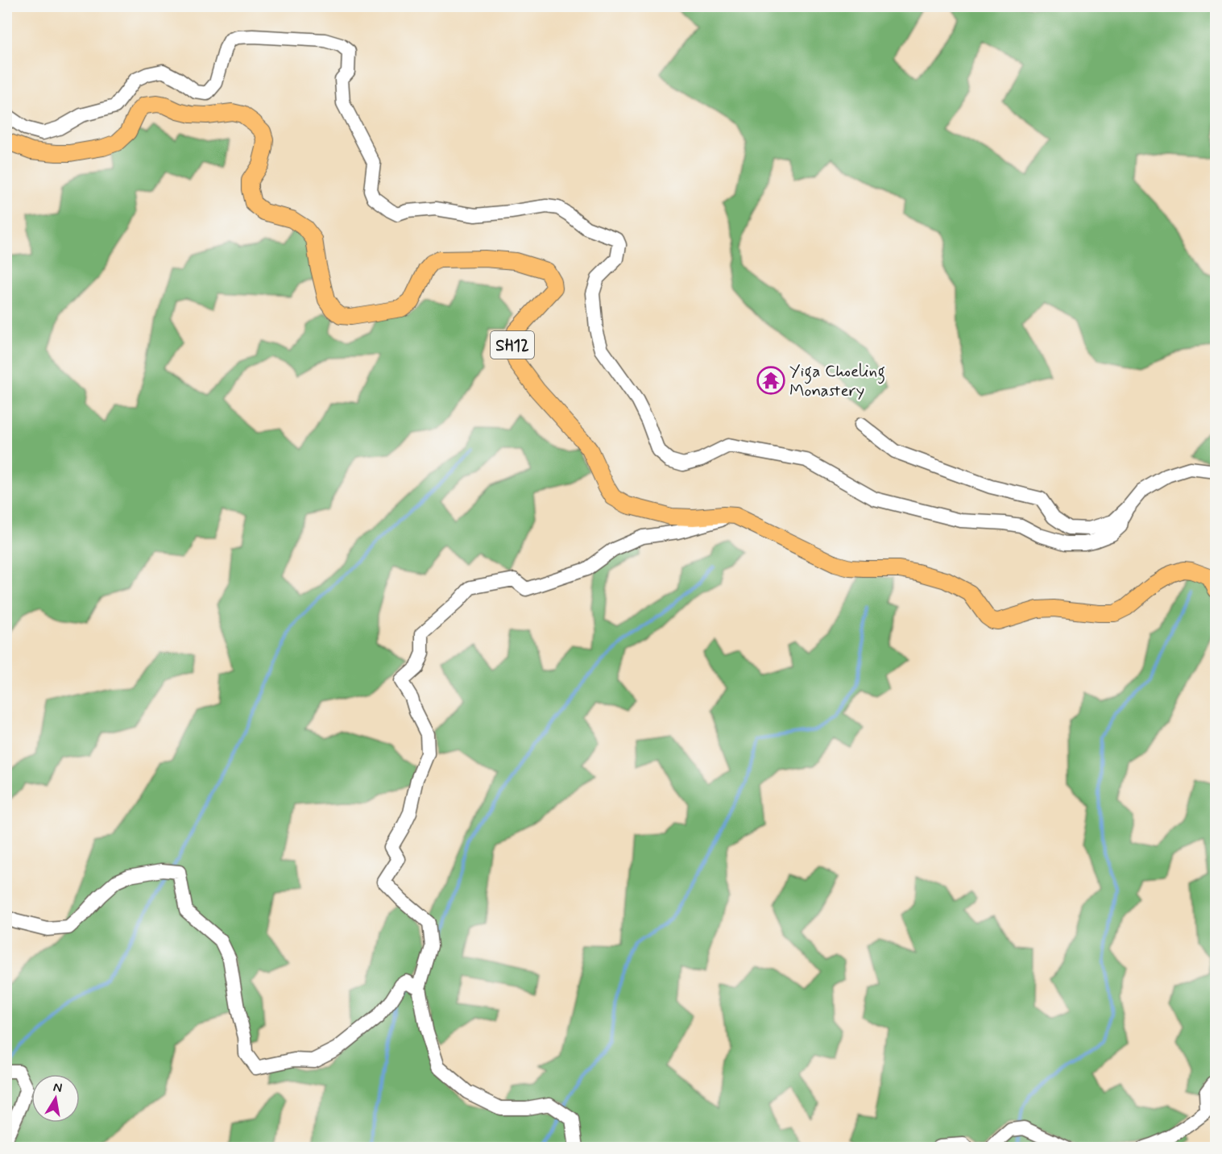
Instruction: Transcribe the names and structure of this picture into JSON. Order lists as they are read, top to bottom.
{
  "streets": {
    "main road": ["SH12"]
  },
  "places": {
    "temple": ["Yiga Choeling Monastery"]
  },
  "north": "top"
}
